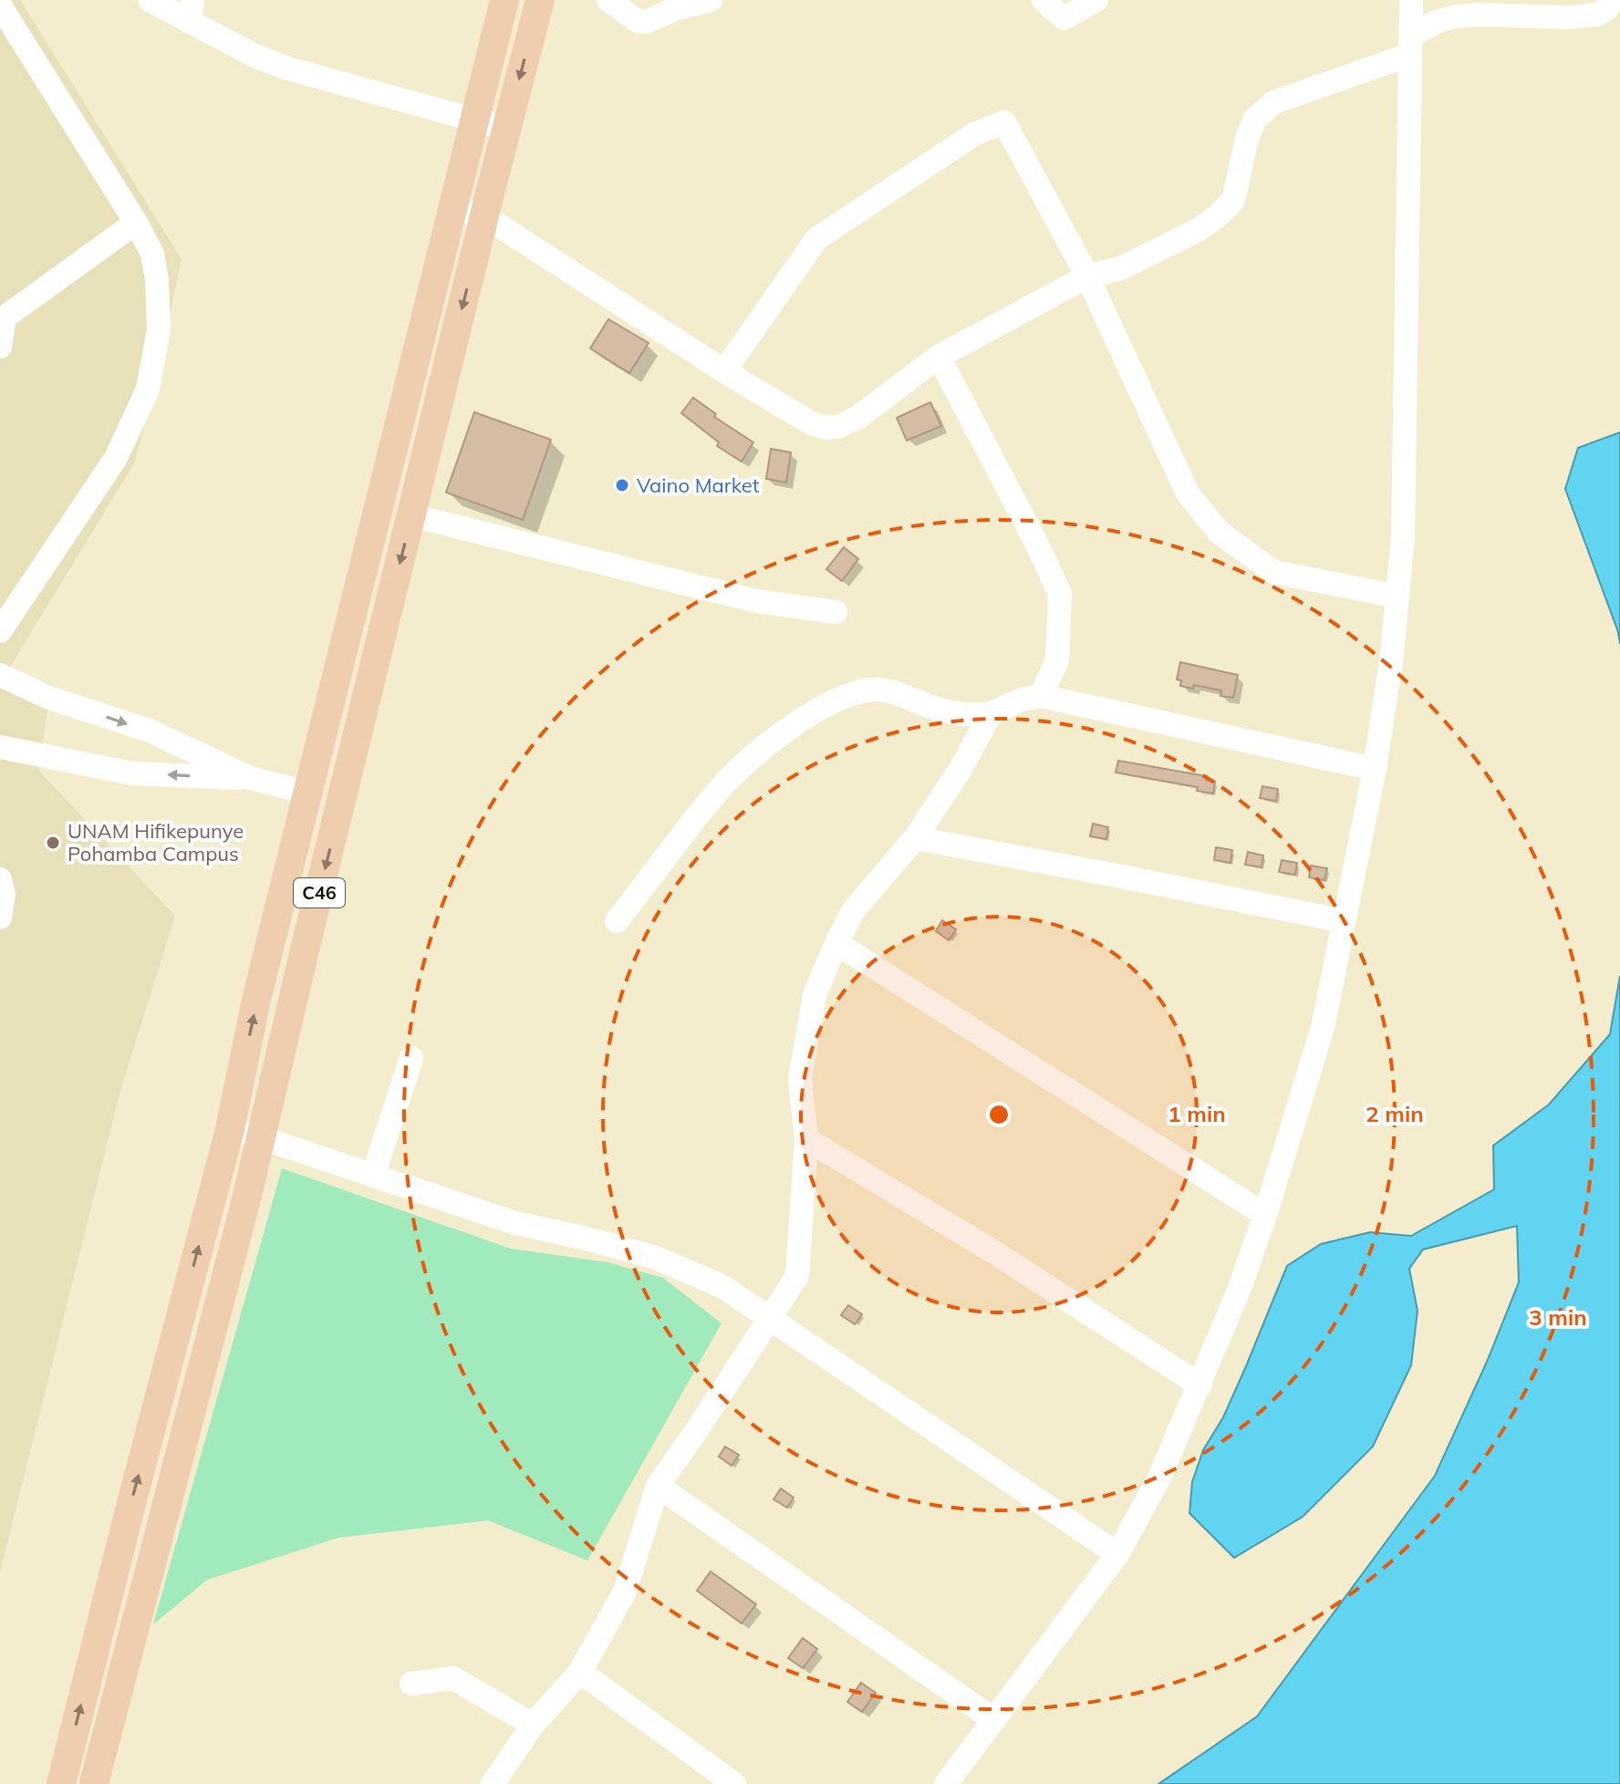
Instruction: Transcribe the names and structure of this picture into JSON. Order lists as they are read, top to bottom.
{
  "streets": {
    "main road": ["C46"]
  },
  "places": ["Vaino Market", "UNAM Hifikepunye Pohamba Campus"],
  "rings": ["1 min", "2 min", "3 min"]
}
